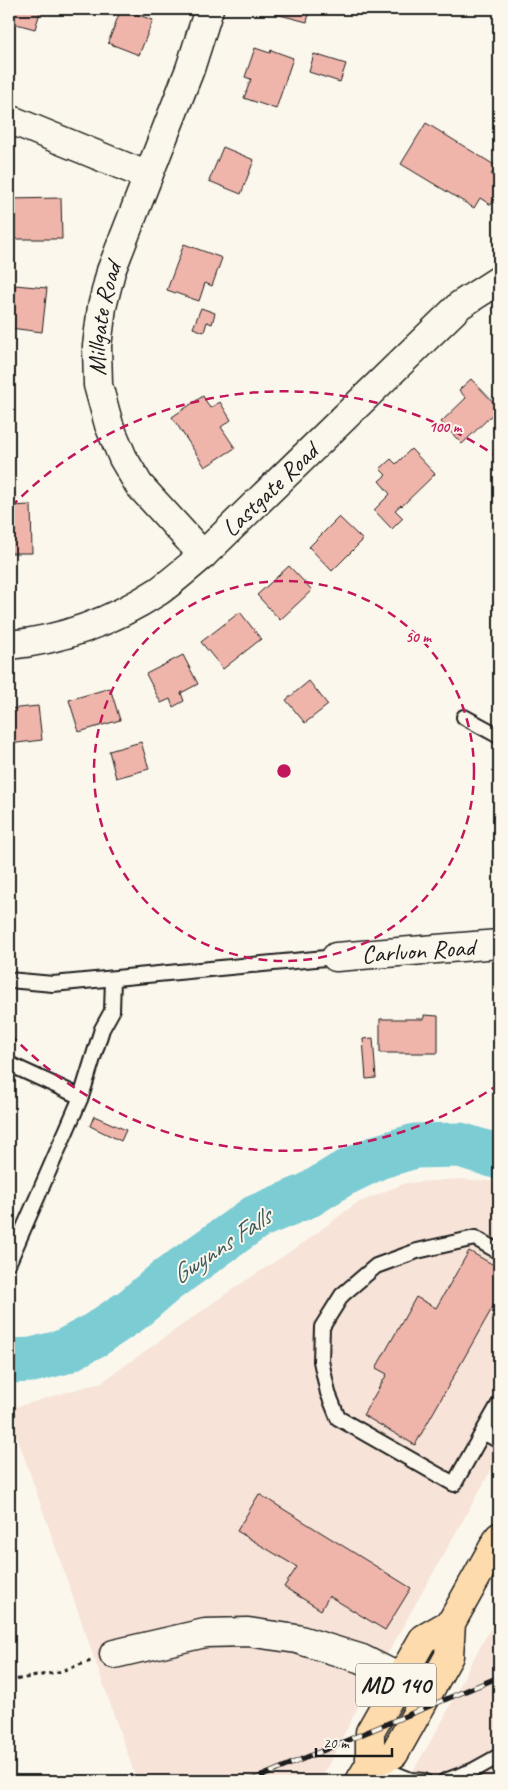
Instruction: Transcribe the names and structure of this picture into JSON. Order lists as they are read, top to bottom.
{
  "streets": {
    "main road": ["MD 140"],
    "street": ["Millgate Road", "Lastgate Road", "Carlvon Road"]
  },
  "crossings": [
    ["Millgate Road", "Lastgate Road"]
  ],
  "water": ["Gwynns Falls"],
  "scale_bar": "20 m",
  "rings": ["100 m", "50 m"]
}
